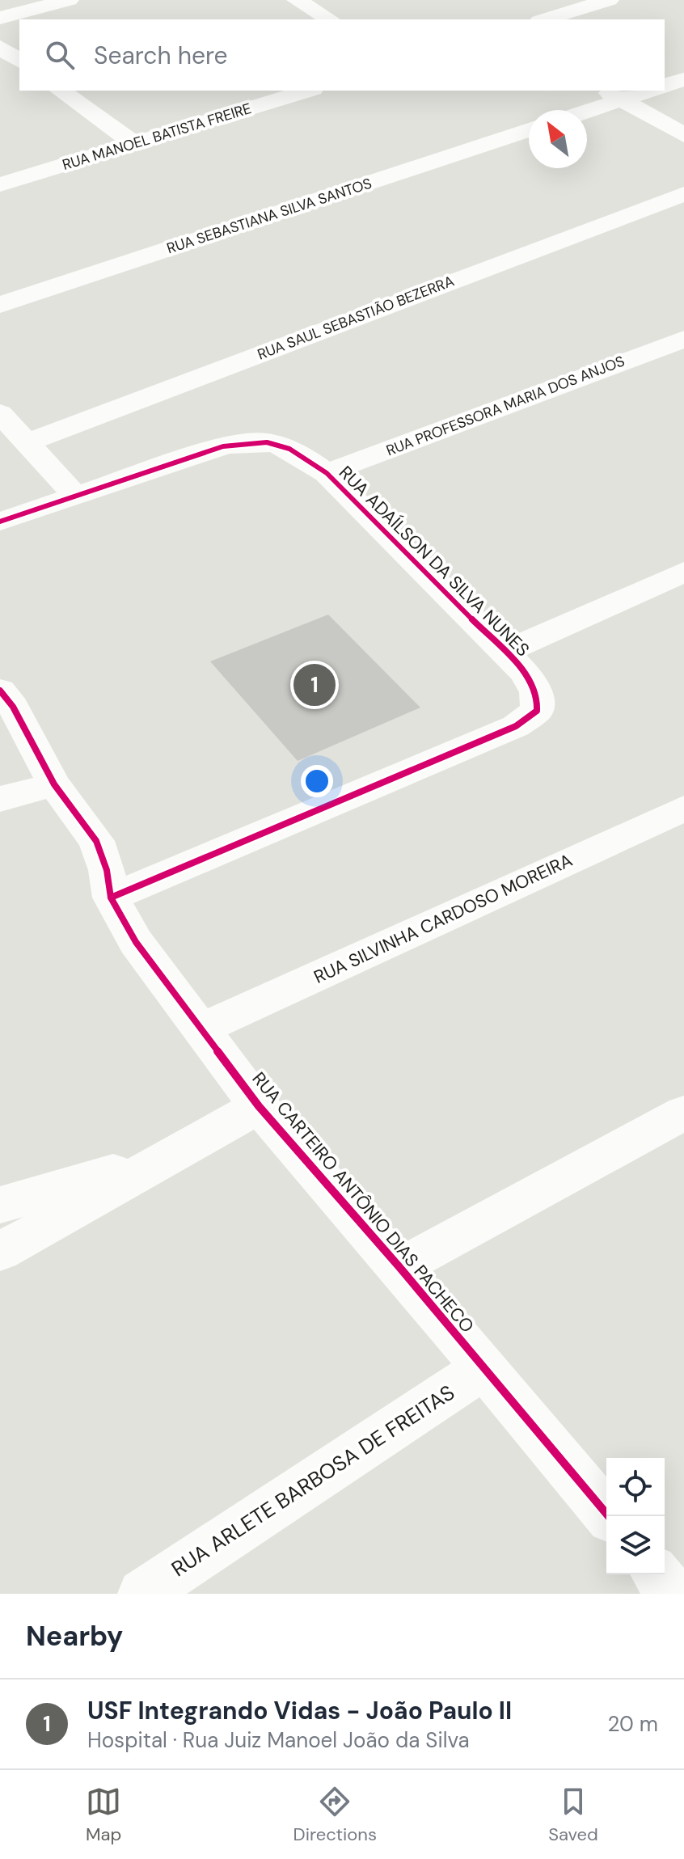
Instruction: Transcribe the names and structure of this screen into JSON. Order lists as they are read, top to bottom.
{
  "streets": {
    "street": [
      "RUA MANOEL BATISTA FREIRE",
      "RUA SEBASTIANA SILVA SANTOS",
      "RUA SAUL SEBASTIÃO BEZERRA",
      "RUA PROFESSORA MARIA DOS ANJOS",
      "RUA ADAÍLSON DA SILVA NUNES",
      "RUA SILVINHA CARDOSO MOREIRA",
      "RUA CARTEIRO ANTÔNIO DIAS PACHECO",
      "RUA ARLETE BARBOSA DE FREITAS"
    ]
  },
  "crossings": [
    ["RUA PROFESSORA MARIA DOS ANJOS", "RUA ADAÍLSON DA SILVA NUNES"],
    ["RUA ADAÍLSON DA SILVA NUNES", "RUA CARTEIRO ANTÔNIO DIAS PACHECO"],
    ["RUA SILVINHA CARDOSO MOREIRA", "RUA CARTEIRO ANTÔNIO DIAS PACHECO"],
    ["RUA CARTEIRO ANTÔNIO DIAS PACHECO", "RUA ARLETE BARBOSA DE FREITAS"]
  ],
  "north": "top left",
  "page": {
    "search": "Search here",
    "pins": "1",
    "heading": "Nearby",
    "list": [
      {
        "mark": "1",
        "name": "USF Integrando Vidas - João Paulo II",
        "note": "Hospital · Rua Juiz Manoel João da Silva",
        "value": "20 m"
      }
    ],
    "nav": ["Map", "Directions", "Saved"]
  }
}
